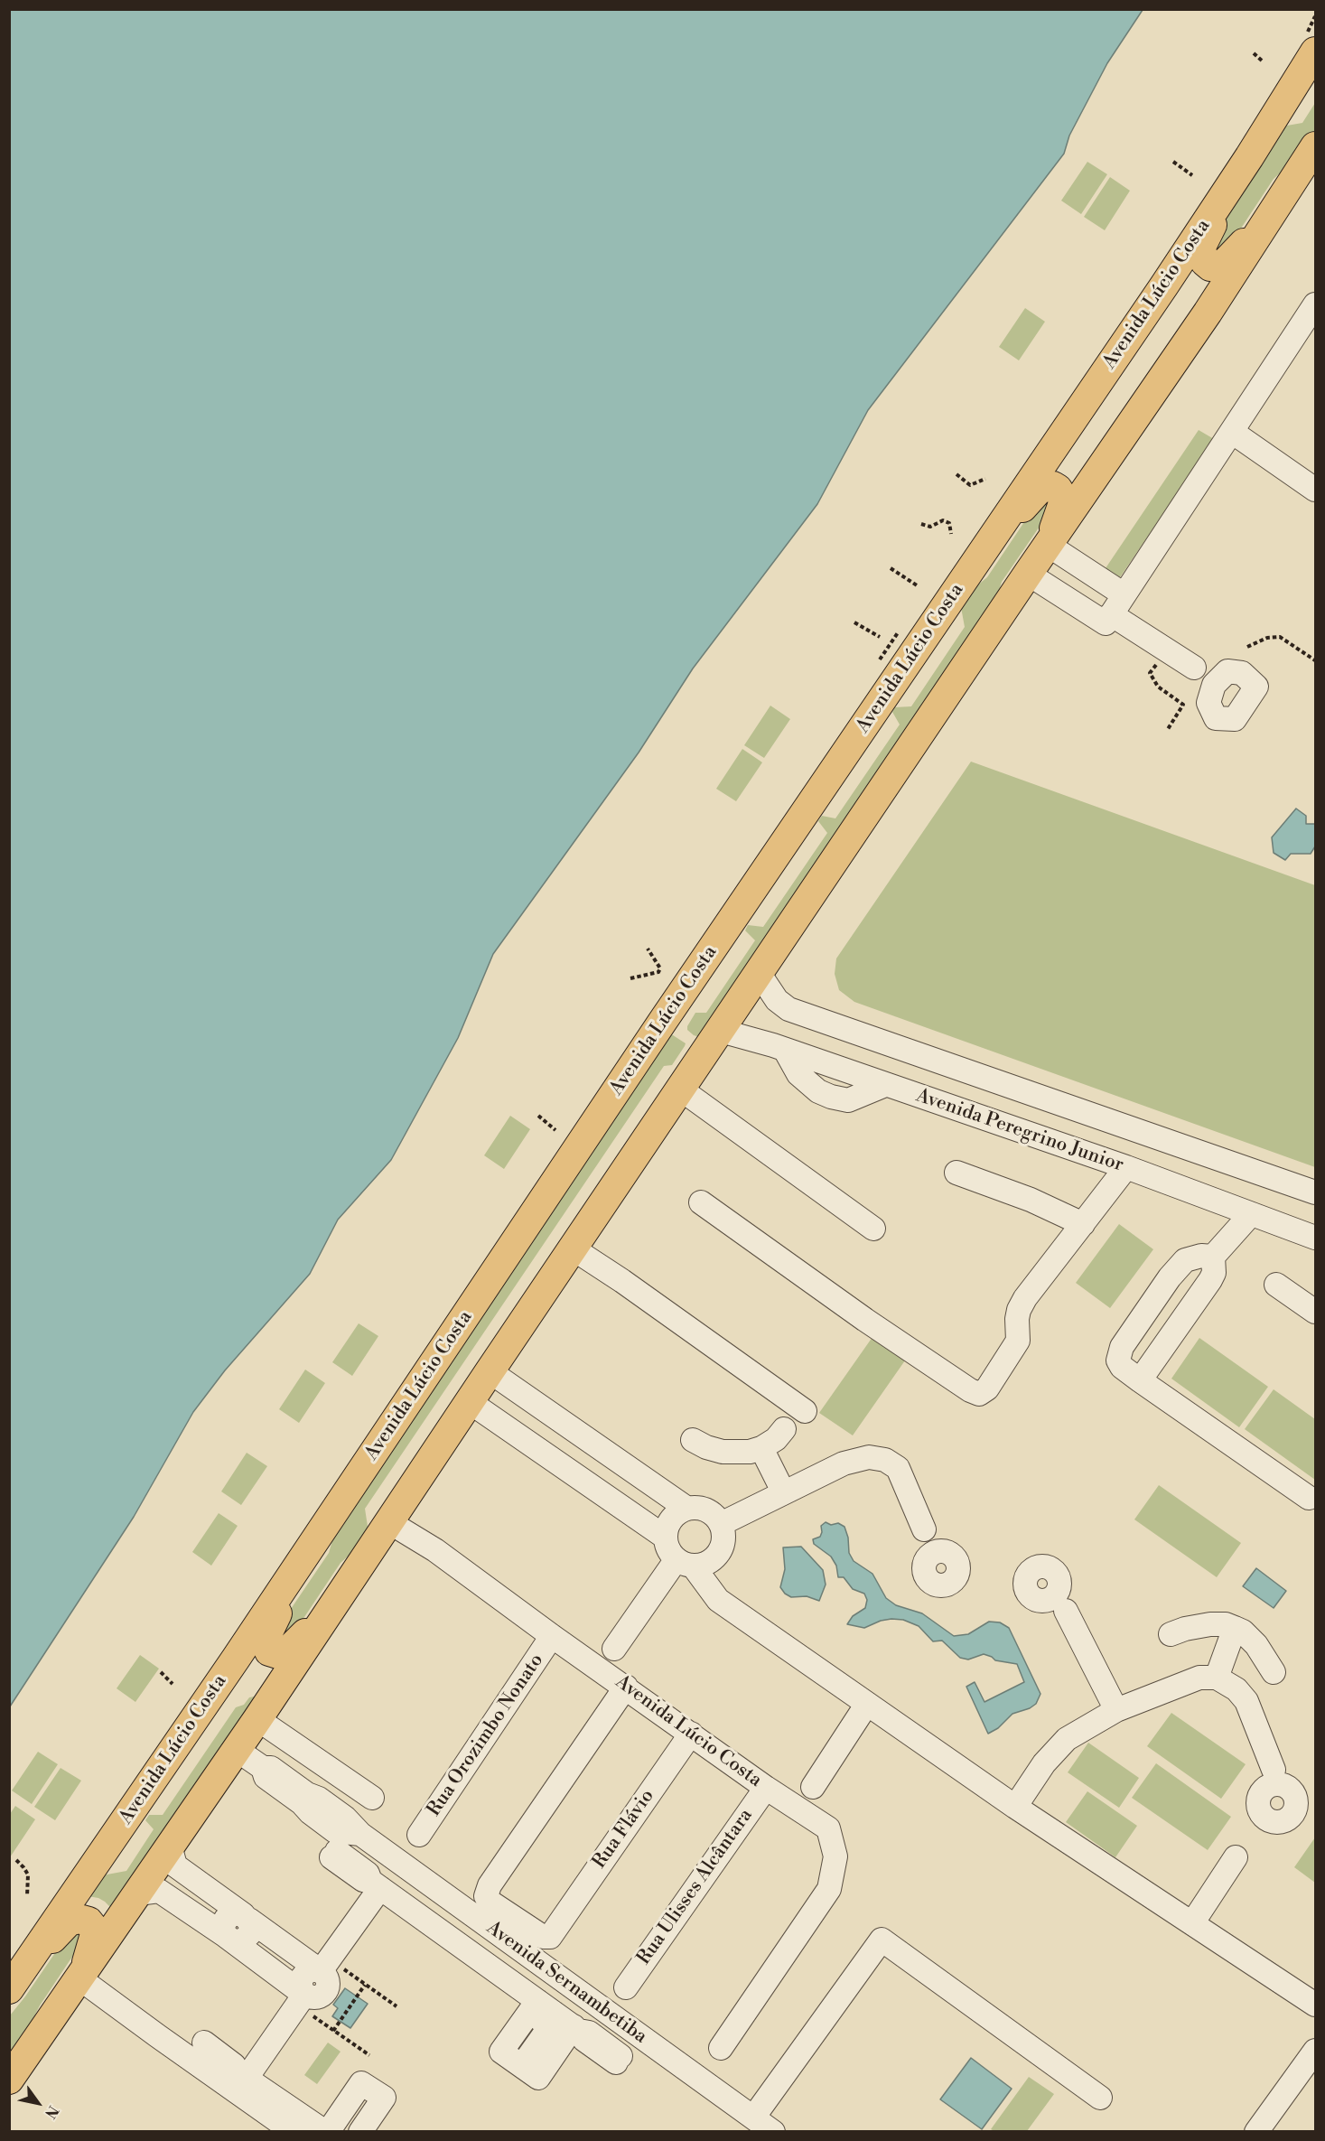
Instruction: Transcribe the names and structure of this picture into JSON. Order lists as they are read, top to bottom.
{
  "streets": {
    "main road": ["Avenida Lúcio Costa"],
    "street": [
      "Avenida Peregrino Junior",
      "Rua Orozimbo Nonato",
      "Rua Flávio",
      "Rua Ulisses Alcântara",
      "Avenida Sernambetiba"
    ]
  },
  "crossings": [
    ["Avenida Lúcio Costa", "Rua Orozimbo Nonato"],
    ["Avenida Lúcio Costa", "Rua Flávio"],
    ["Avenida Lúcio Costa", "Rua Ulisses Alcântara"]
  ],
  "north": "bottom right"
}
